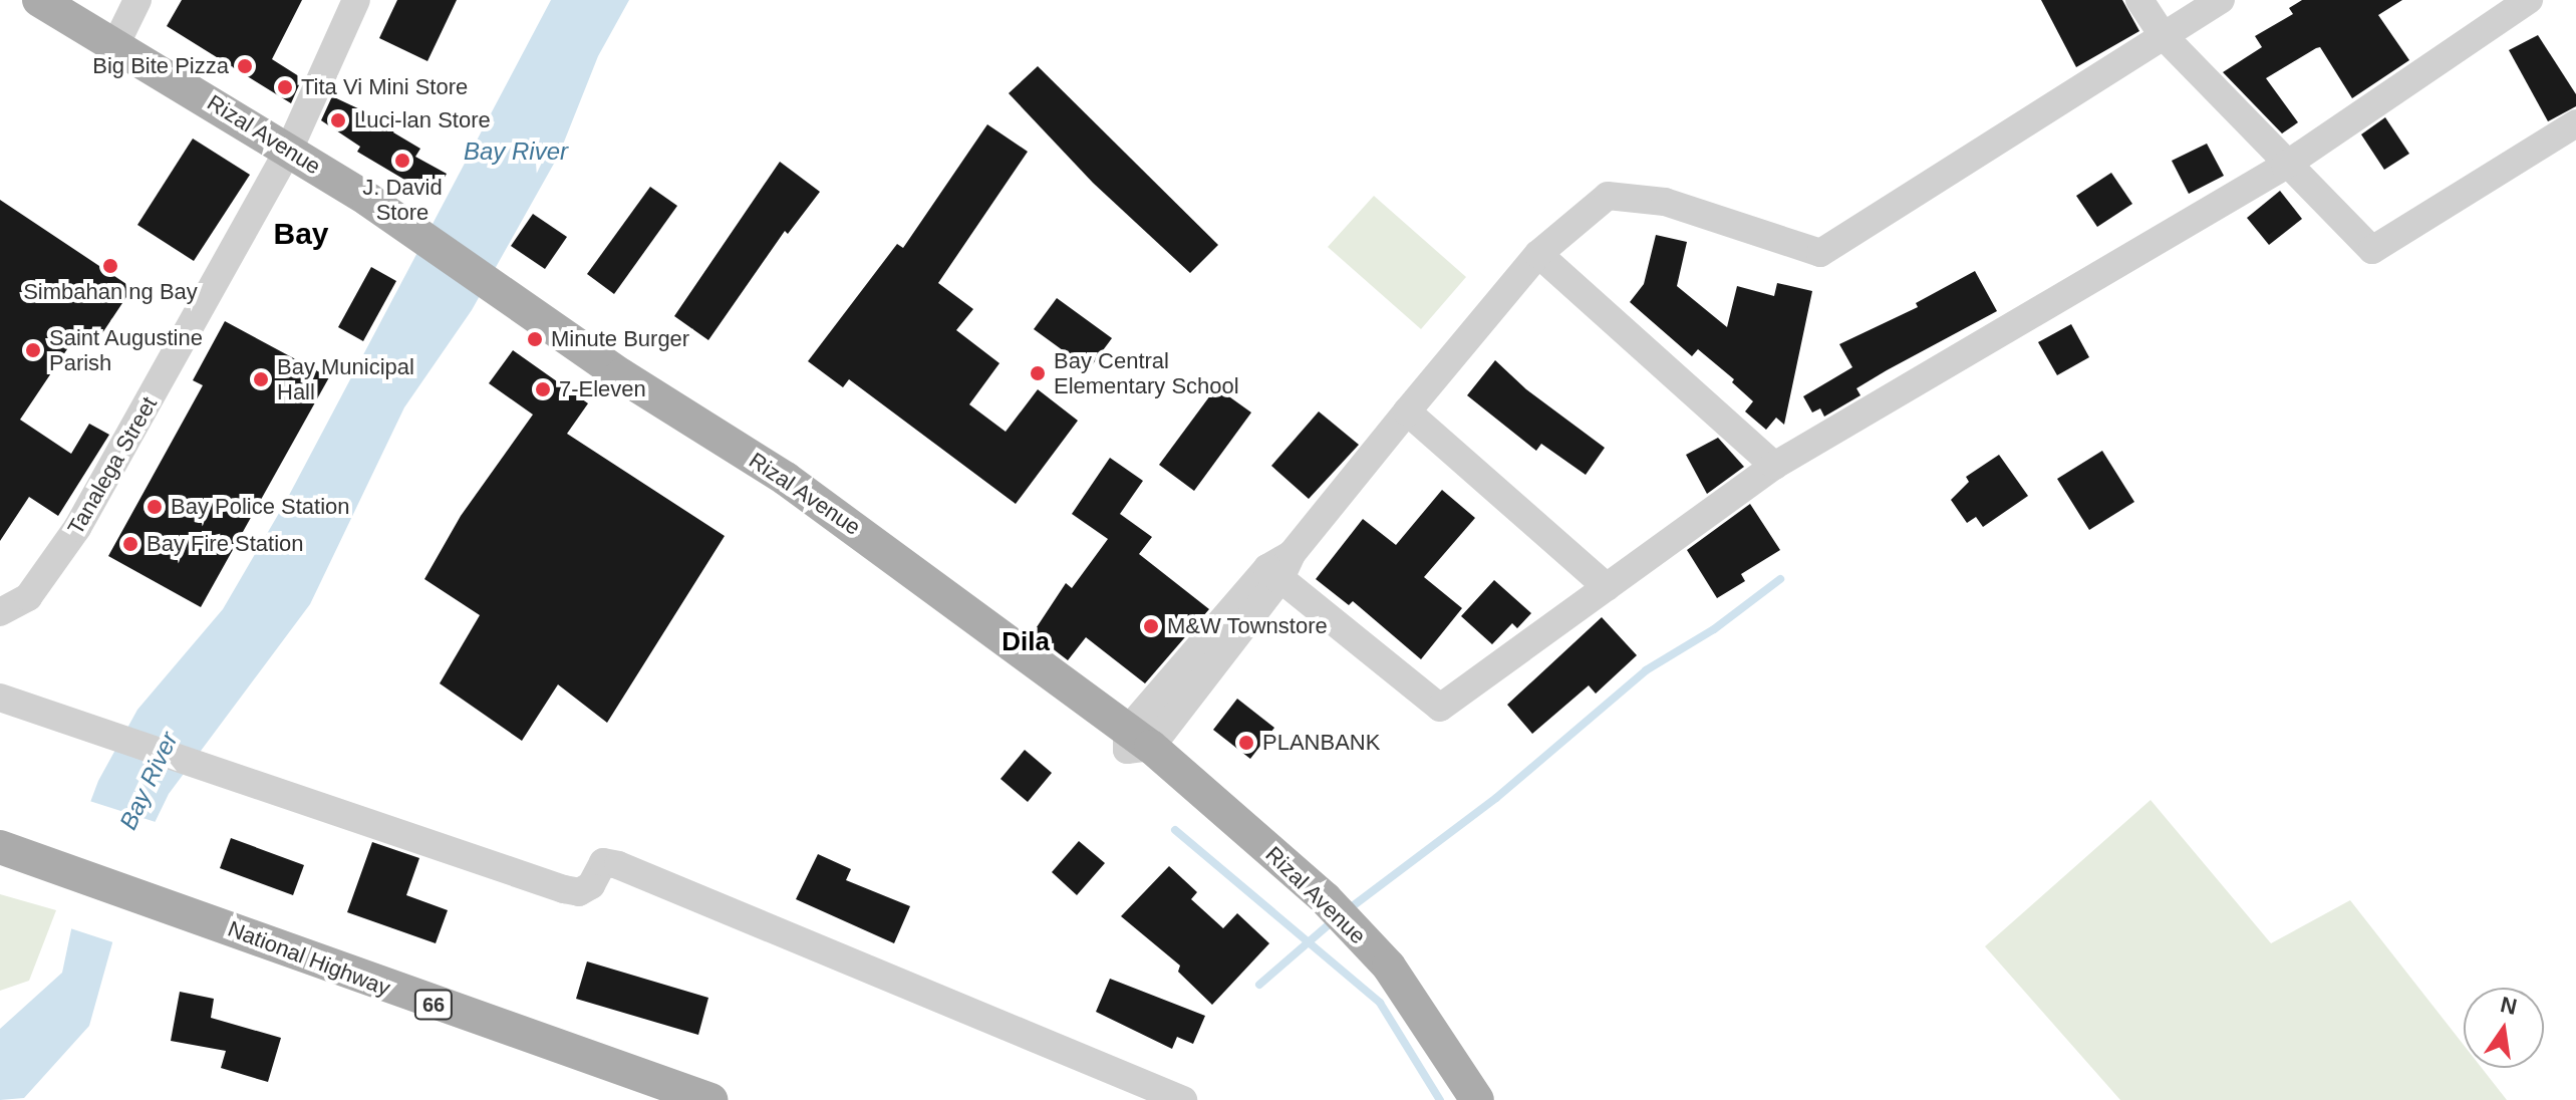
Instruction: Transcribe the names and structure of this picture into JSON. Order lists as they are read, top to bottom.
{
  "streets": {
    "main road": ["Rizal Avenue", "National Highway", "66"],
    "street": ["Tanalega Street"]
  },
  "crossings": [
    ["Rizal Avenue", "Tanalega Street"]
  ],
  "districts": ["Bay", "Dila"],
  "water": ["Bay River"],
  "places": [
    "Big Bite Pizza",
    "Tita Vi Mini Store",
    "Luci-lan Store",
    "J. David Store",
    "Simbahan ng Bay",
    "Minute Burger",
    "Saint Augustine Parish",
    "Bay Central Elementary School",
    "Bay Municipal Hall",
    "7-Eleven",
    "Bay Police Station",
    "Bay Fire Station",
    "M&W Townstore",
    "PLANBANK"
  ],
  "north": "top"
}
